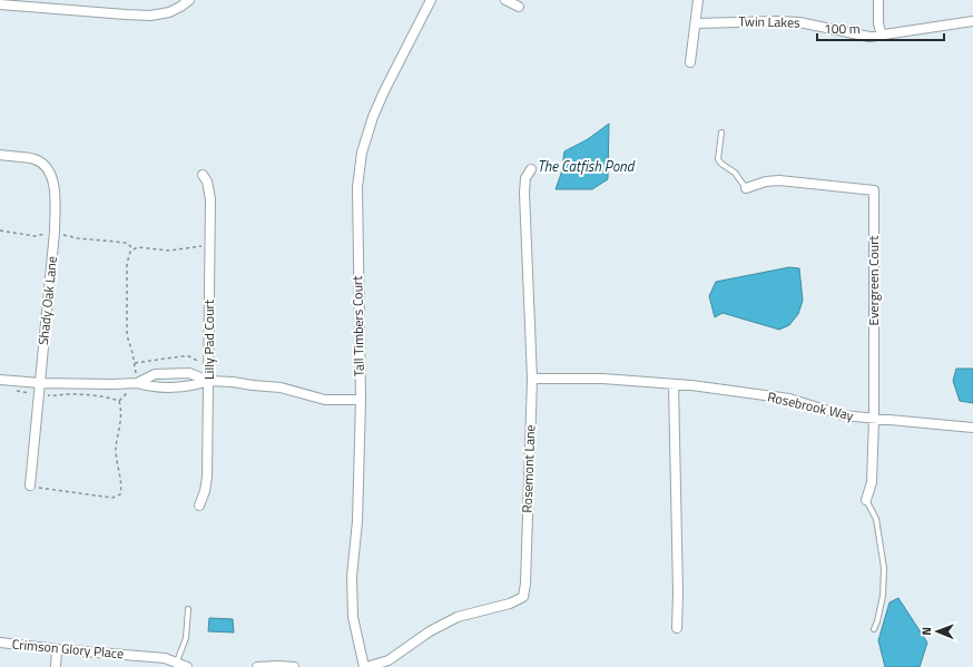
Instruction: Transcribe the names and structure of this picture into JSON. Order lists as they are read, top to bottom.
{
  "streets": {
    "street": [
      "Twin Lakes",
      "Evergreen Court",
      "Shady Oak Lane",
      "Tall Timbers Court",
      "Lilly Pad Court",
      "Rosebrook Way",
      "Rosemont Lane",
      "Crimson Glory Place"
    ]
  },
  "crossings": [
    ["Evergreen Court", "Rosebrook Way"],
    ["Tall Timbers Court", "Rosemont Lane"],
    ["Rosebrook Way", "Rosemont Lane"]
  ],
  "water": ["The Catfish Pond"],
  "scale_bar": "100 m",
  "north": "left"
}
